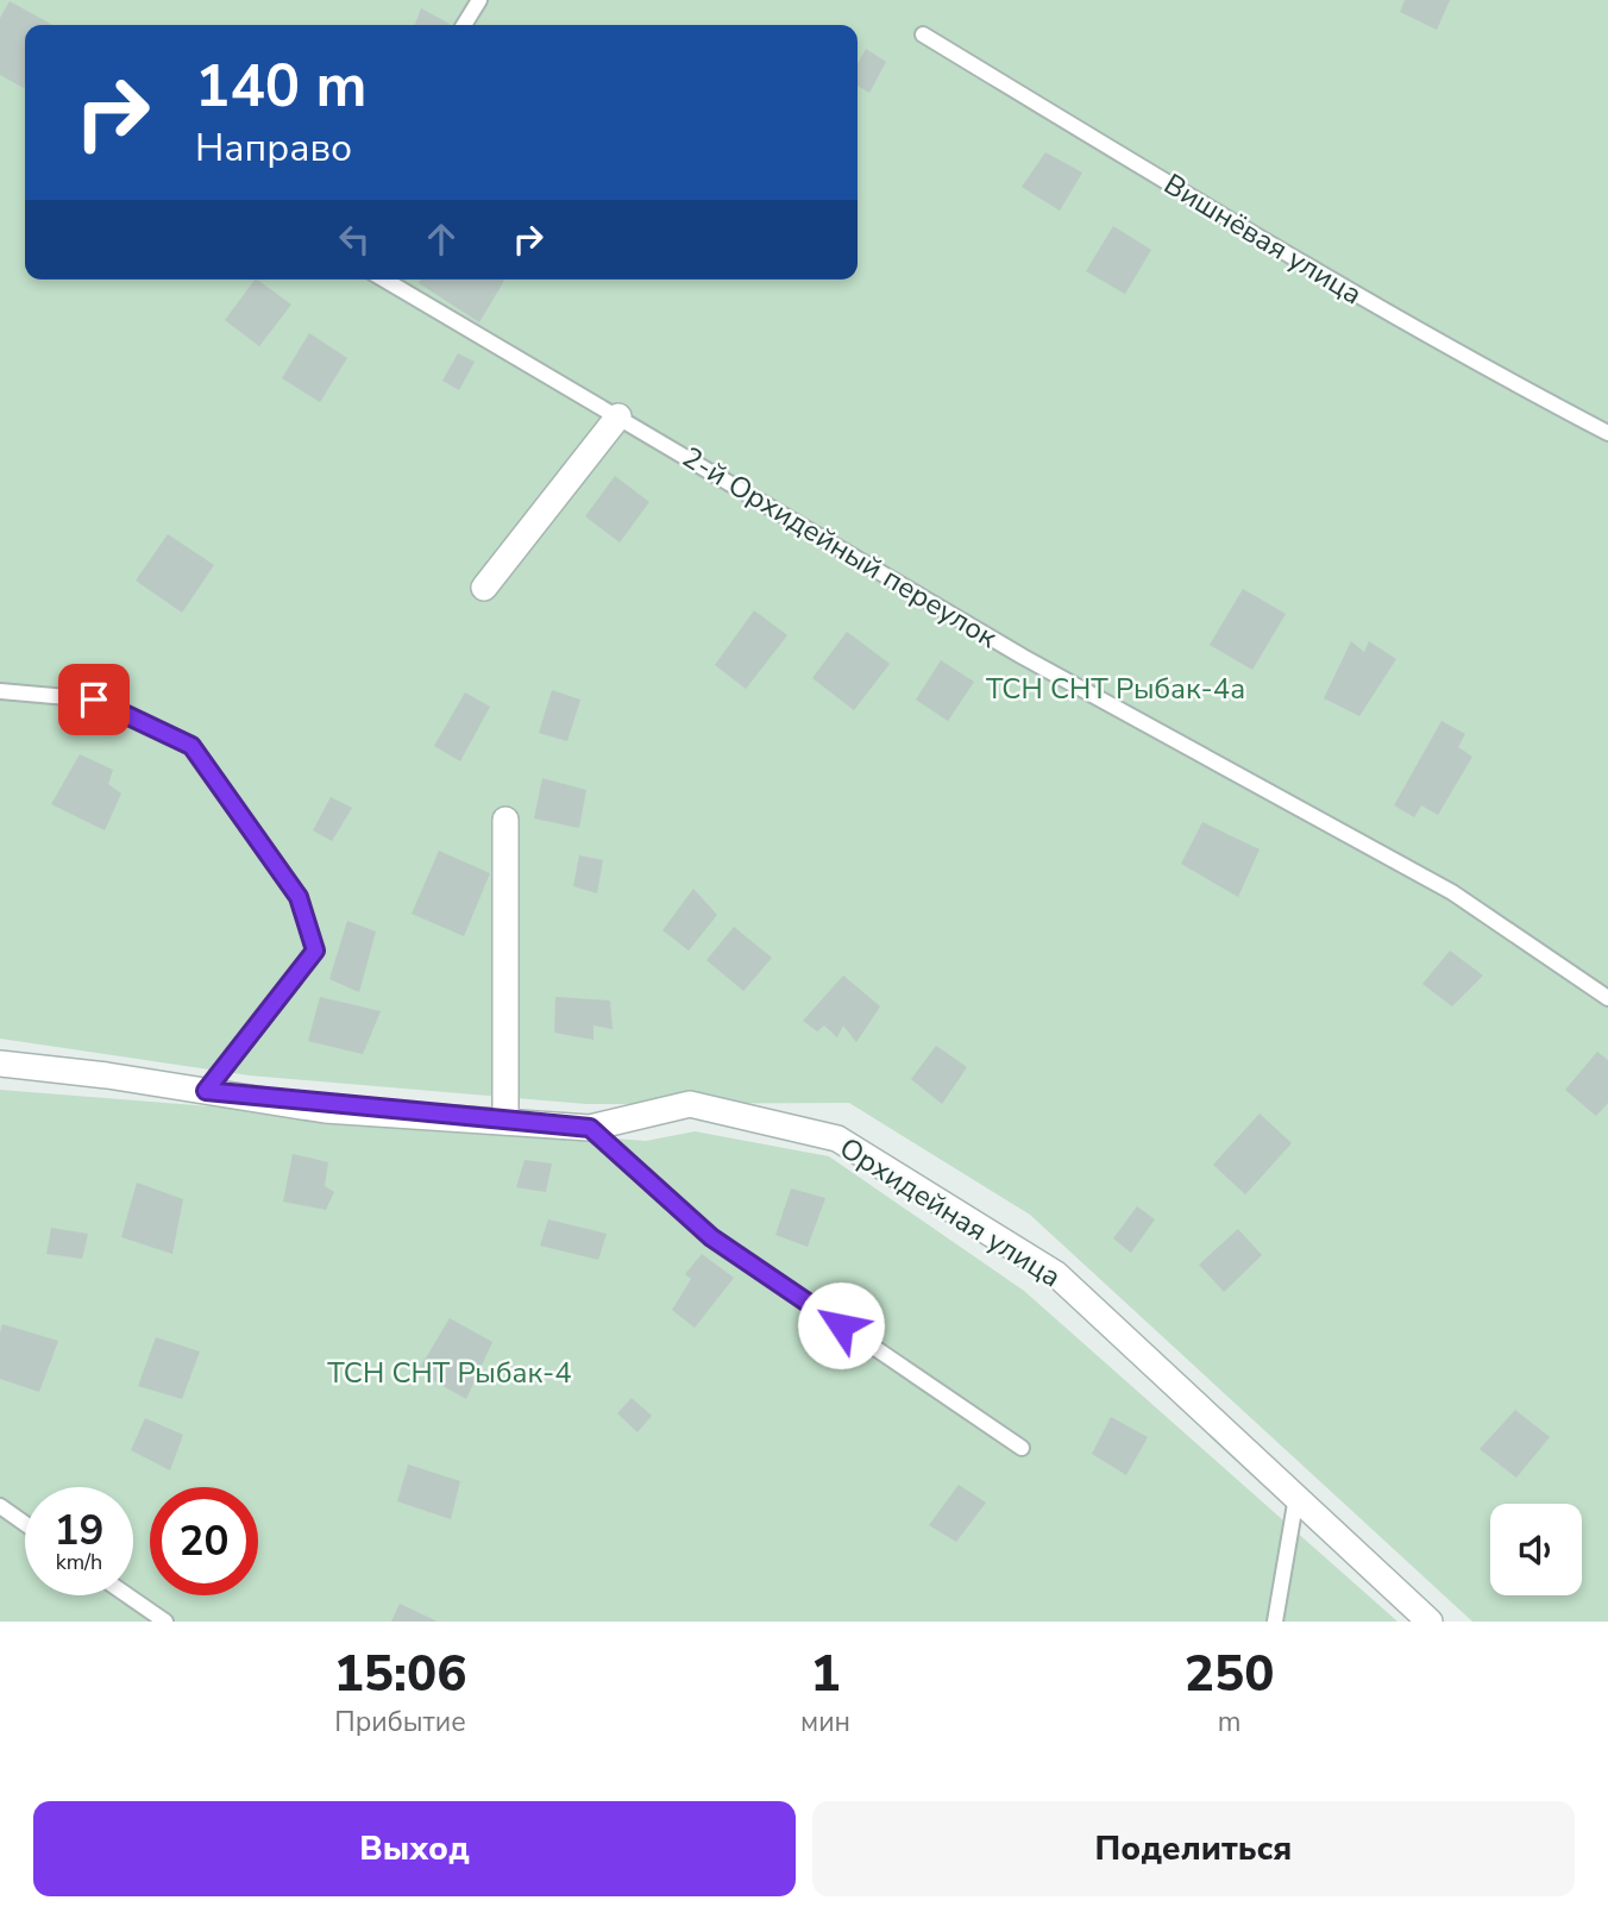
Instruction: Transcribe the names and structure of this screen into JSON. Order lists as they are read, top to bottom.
{
  "streets": {
    "street": ["Орхидейная улица"],
    "lane": ["Вишнёвая улица", "2-й Орхидейный переулок"]
  },
  "parks": ["ТСН СНТ Рыбак-4а", "ТСН СНТ Рыбак-4"],
  "page": {
    "turn": ["140 m", "Направо"],
    "speed": "19 km/h",
    "limit": "20",
    "eta": [
      "15:06",
      "Прибытие",
      "1",
      "мин",
      "250",
      "m"
    ],
    "buttons": ["Выход", "Поделиться"]
  }
}
